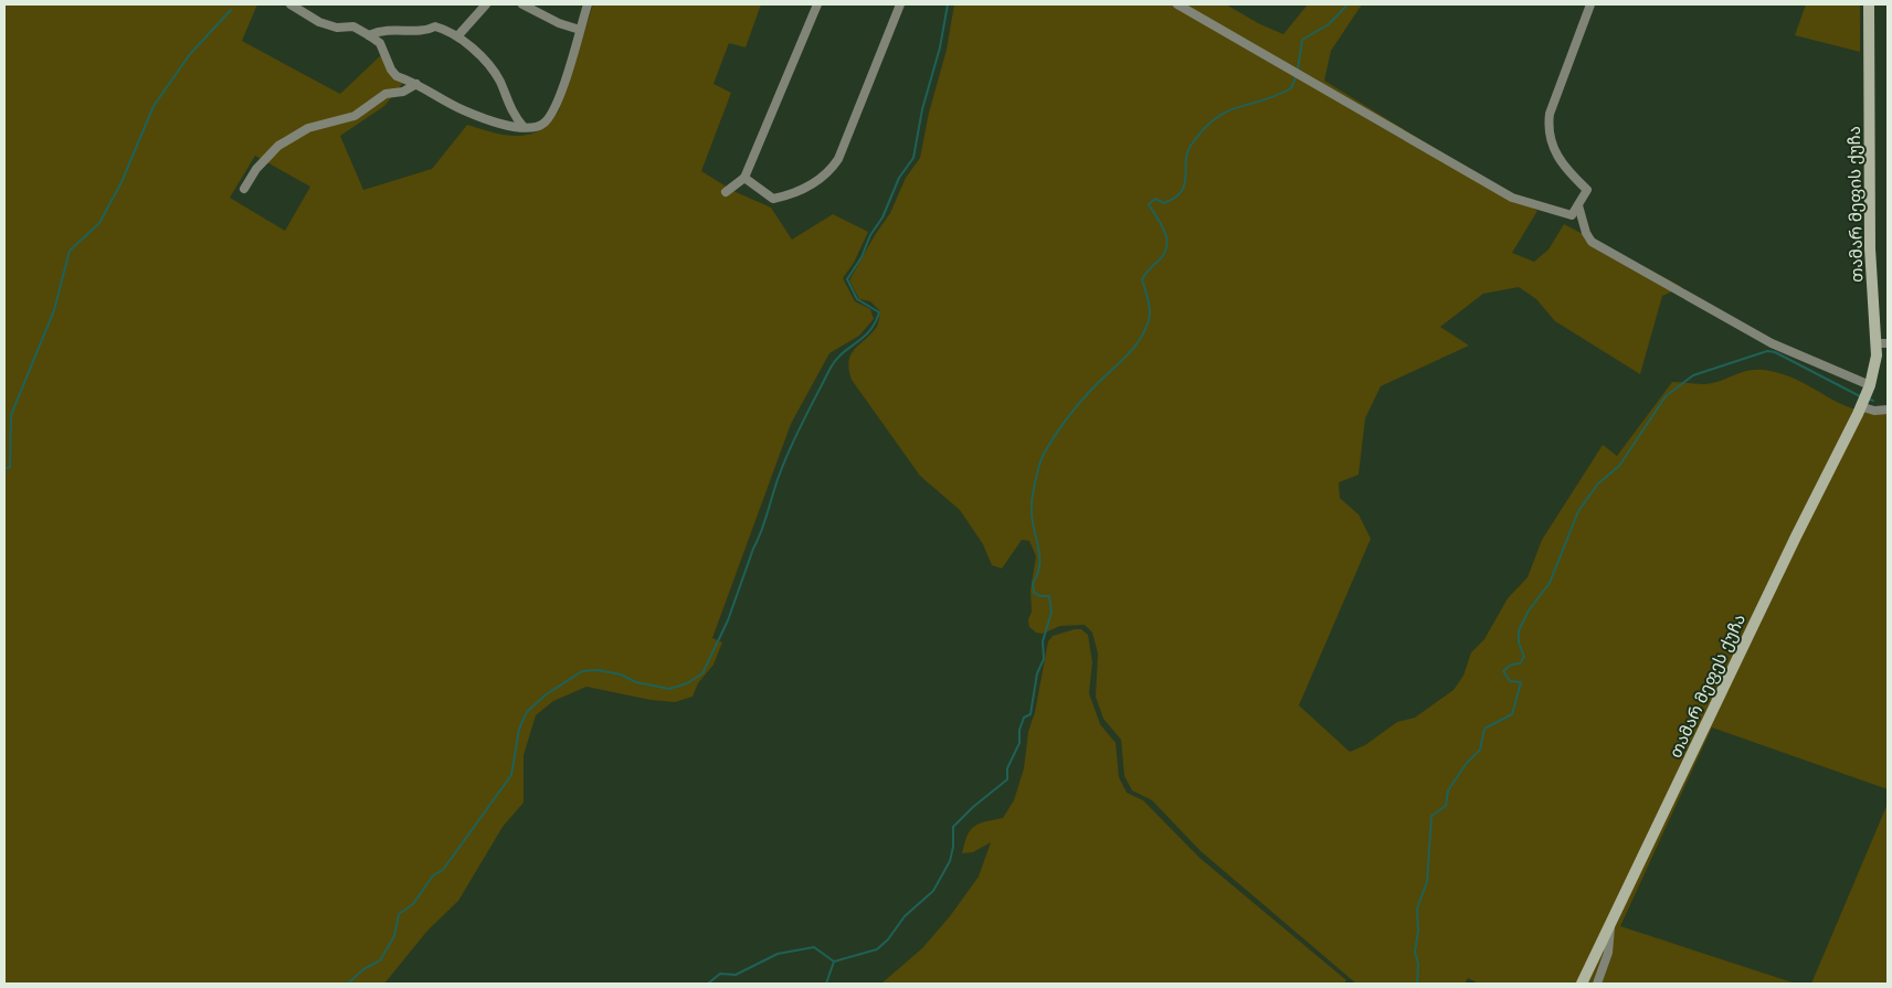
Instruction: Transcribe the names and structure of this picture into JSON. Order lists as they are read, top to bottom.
{
  "streets": {
    "street": ["თამარ მეფის ქუჩა", "თამარ მეფეს ქუჩა"]
  },
  "crossings": [
    ["თამარ მეფის ქუჩა", "თამარ მეფეს ქუჩა"]
  ]
}
